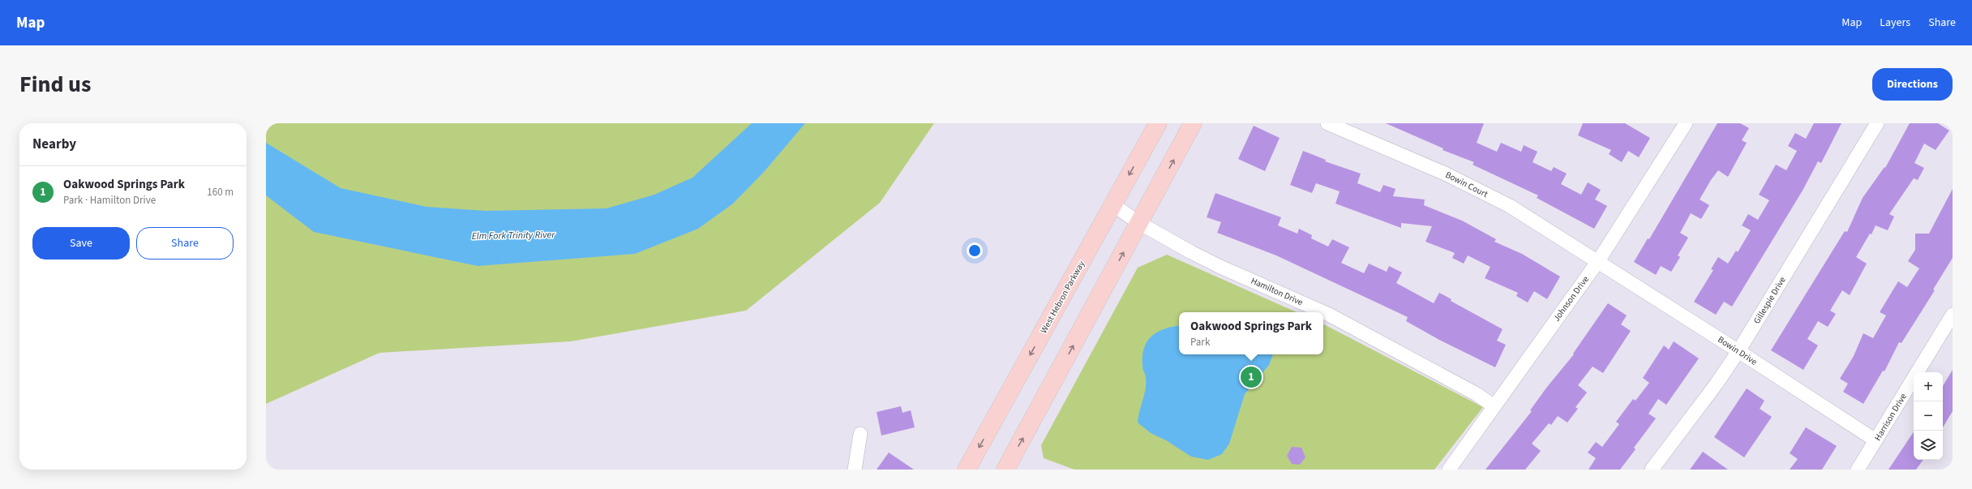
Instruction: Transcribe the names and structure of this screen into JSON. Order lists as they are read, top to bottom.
{
  "streets": {
    "main road": ["West Hebron Parkway"],
    "street": [
      "Bowin Court",
      "Hamilton Drive",
      "Johnson Drive",
      "Gillespie Drive",
      "Bowin Drive",
      "Harrison Drive"
    ]
  },
  "crossings": [
    ["Bowin Court", "Johnson Drive"],
    ["Bowin Court", "Bowin Drive"],
    ["Hamilton Drive", "West Hebron Parkway"],
    ["Hamilton Drive", "Johnson Drive"],
    ["Johnson Drive", "Bowin Drive"],
    ["Gillespie Drive", "Bowin Drive"],
    ["Bowin Drive", "Harrison Drive"]
  ],
  "water": ["Elm Fork Trinity River"],
  "page": {
    "header": "Map",
    "nav": ["Map", "Layers", "Share"],
    "title": "Find us",
    "buttons": [
      "Directions",
      ["Save", "Share"]
    ],
    "heading": "Nearby",
    "list": [
      {
        "mark": "1",
        "name": "Oakwood Springs Park",
        "note": "Park · Hamilton Drive",
        "value": "160 m"
      }
    ],
    "popup": ["Oakwood Springs Park", "Park"],
    "pins": "1",
    "map_buttons": ["+", "−"]
  }
}
